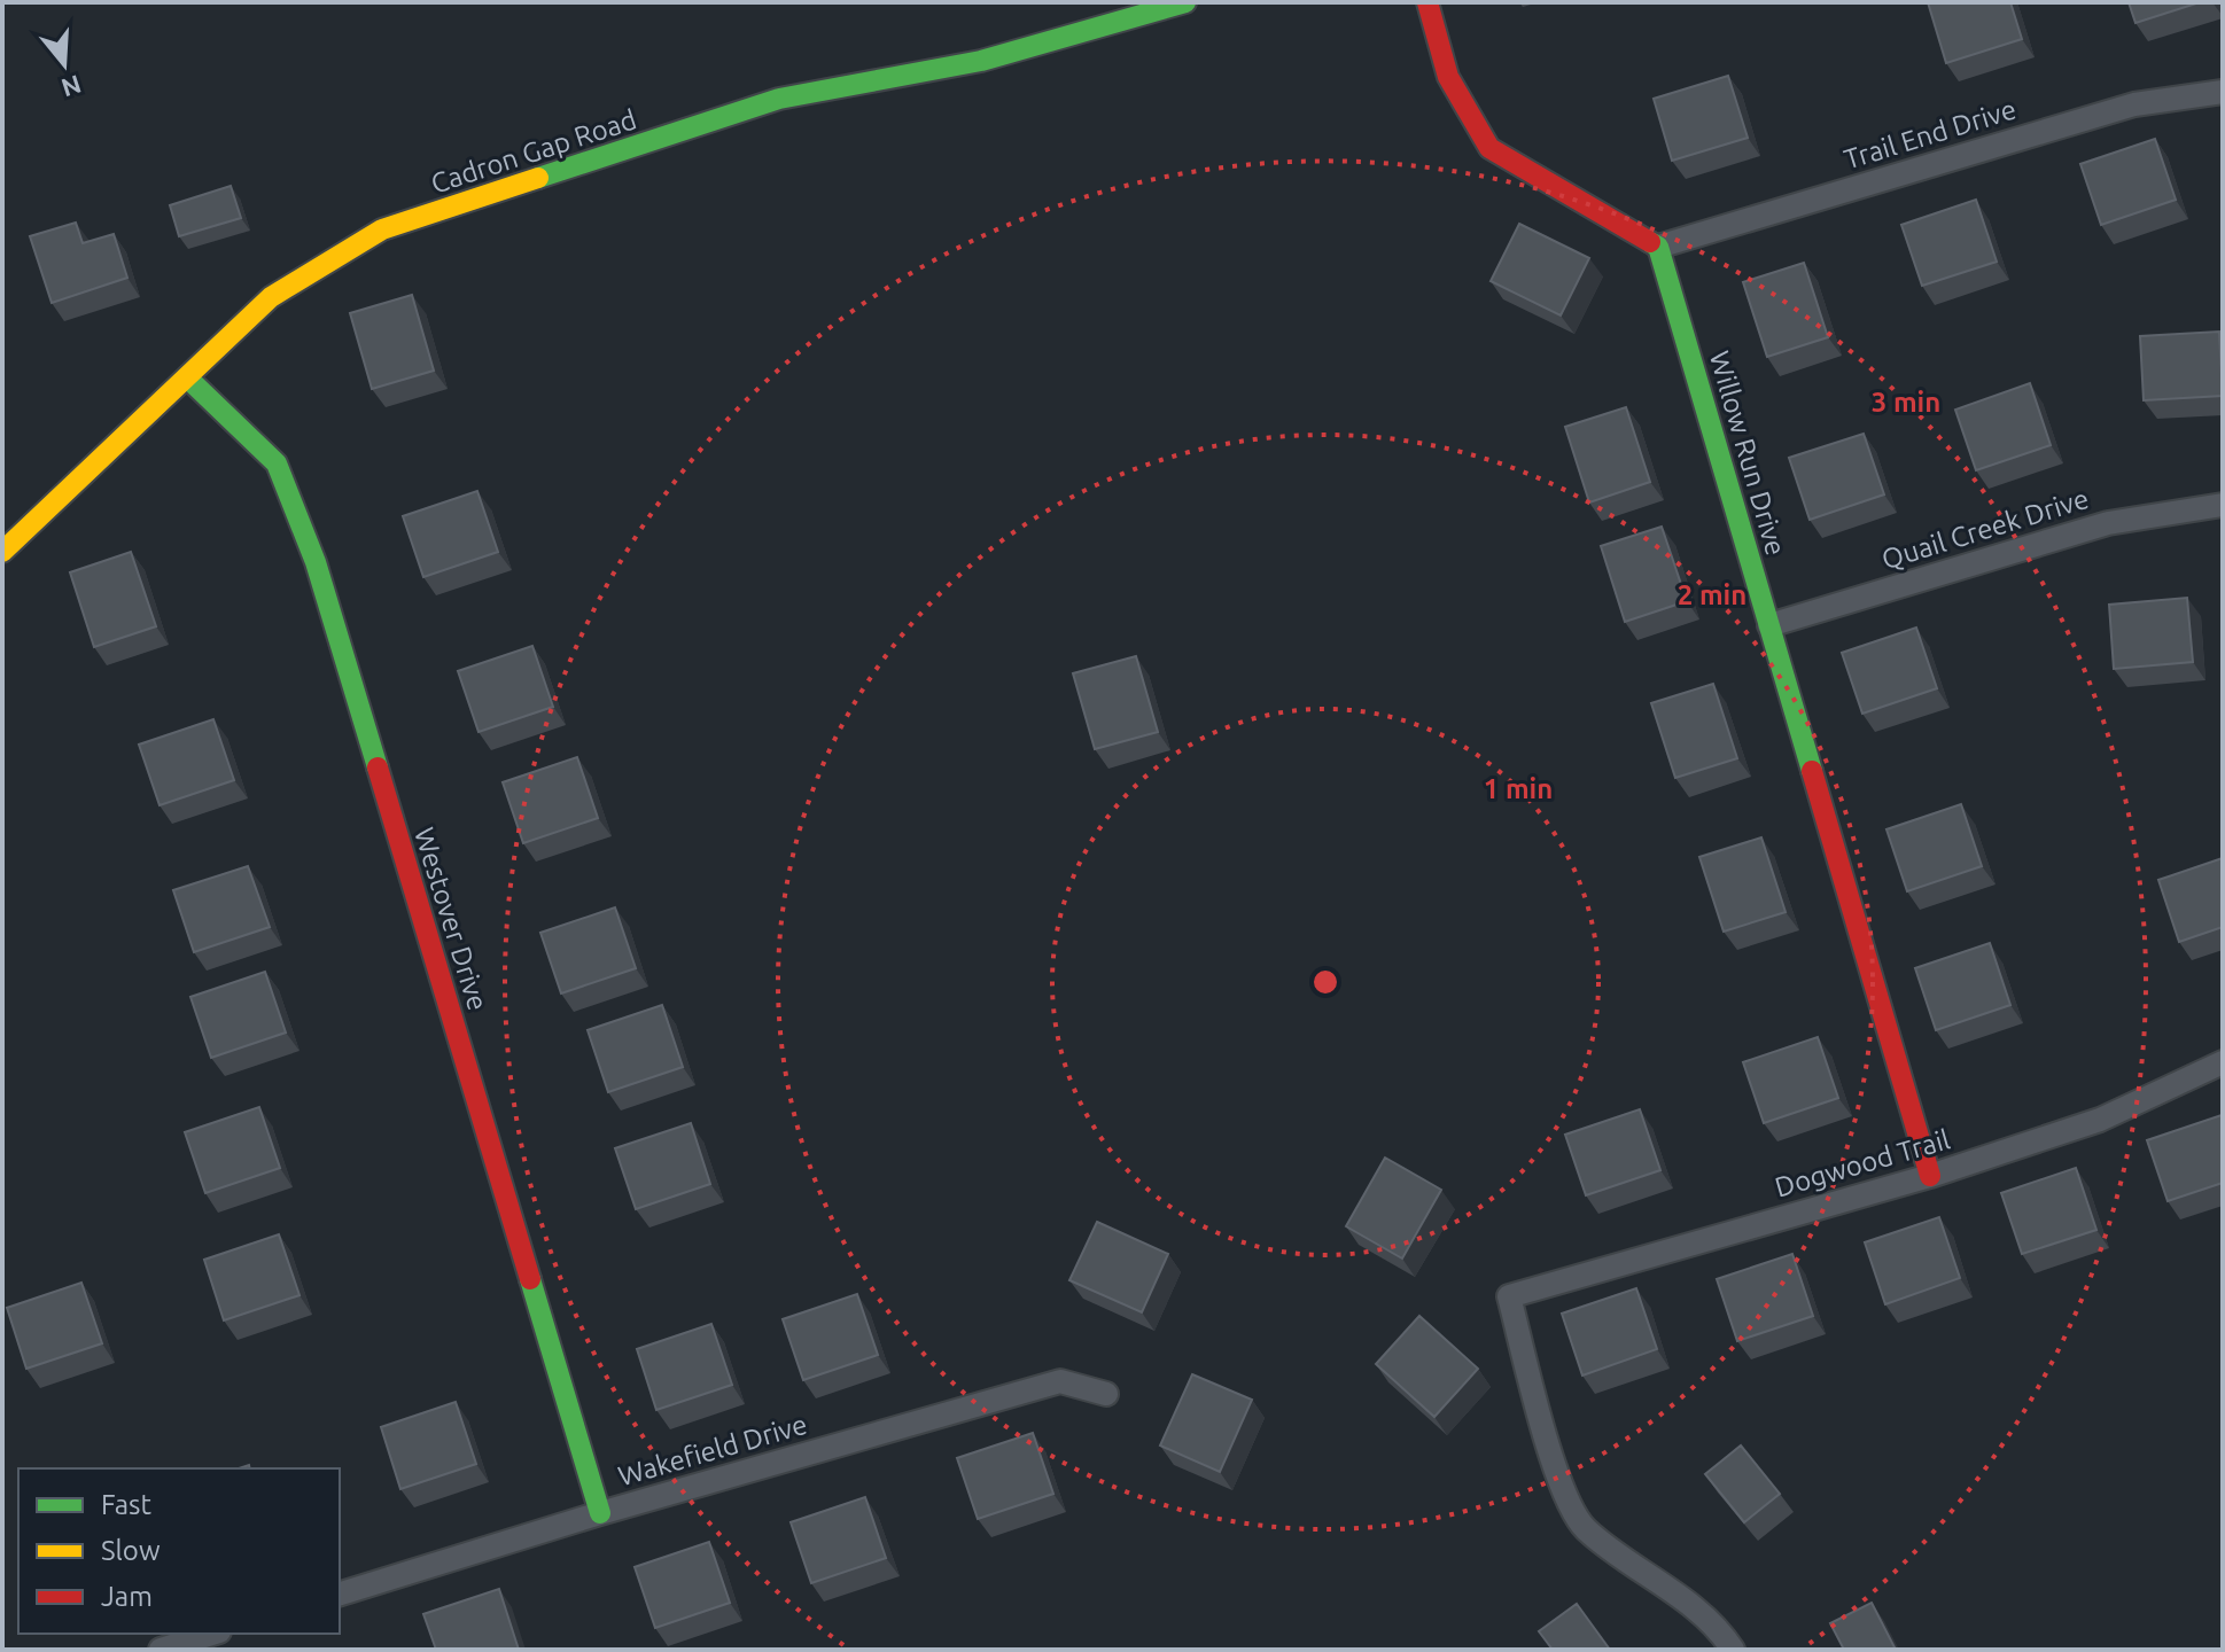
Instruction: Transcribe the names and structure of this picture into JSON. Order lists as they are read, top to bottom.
{
  "streets": {
    "street": [
      "Trail End Drive",
      "Cadron Gap Road",
      "Willow Run Drive",
      "Quail Creek Drive",
      "Westover Drive",
      "Dogwood Trail",
      "Wakefield Drive"
    ]
  },
  "crossings": [
    ["Trail End Drive", "Willow Run Drive"],
    ["Cadron Gap Road", "Westover Drive"],
    ["Willow Run Drive", "Quail Creek Drive"],
    ["Willow Run Drive", "Dogwood Trail"],
    ["Westover Drive", "Wakefield Drive"]
  ],
  "legend": ["Fast", "Slow", "Jam"],
  "north": "bottom",
  "rings": ["3 min", "2 min", "1 min"]
}
